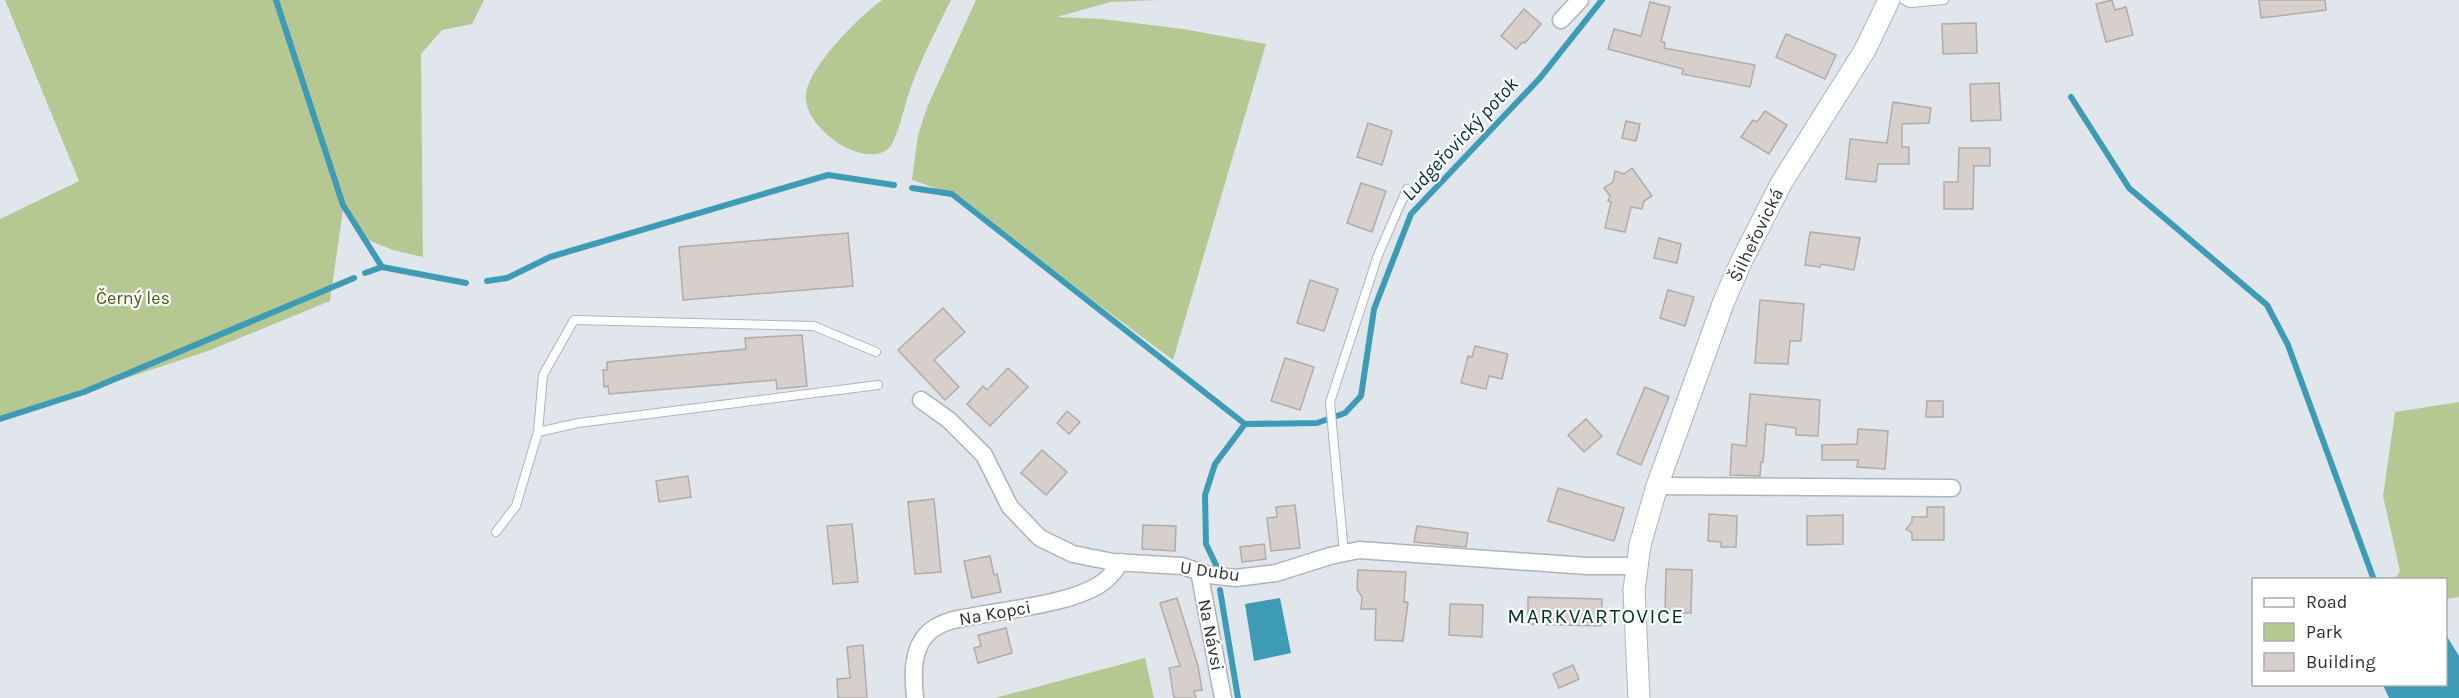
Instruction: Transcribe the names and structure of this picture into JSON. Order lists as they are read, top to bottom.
{
  "streets": {
    "street": [
      "Šilheřovická",
      "U Dubu",
      "Na Kopci",
      "Na Návsi"
    ]
  },
  "crossings": [
    ["Šilheřovická", "U Dubu"],
    ["U Dubu", "Na Kopci"],
    ["U Dubu", "Na Návsi"]
  ],
  "districts": ["MARKVARTOVICE"],
  "water": ["Ludgeřovický potok"],
  "parks": ["Černý les"],
  "legend": ["Road", "Park", "Building"]
}
